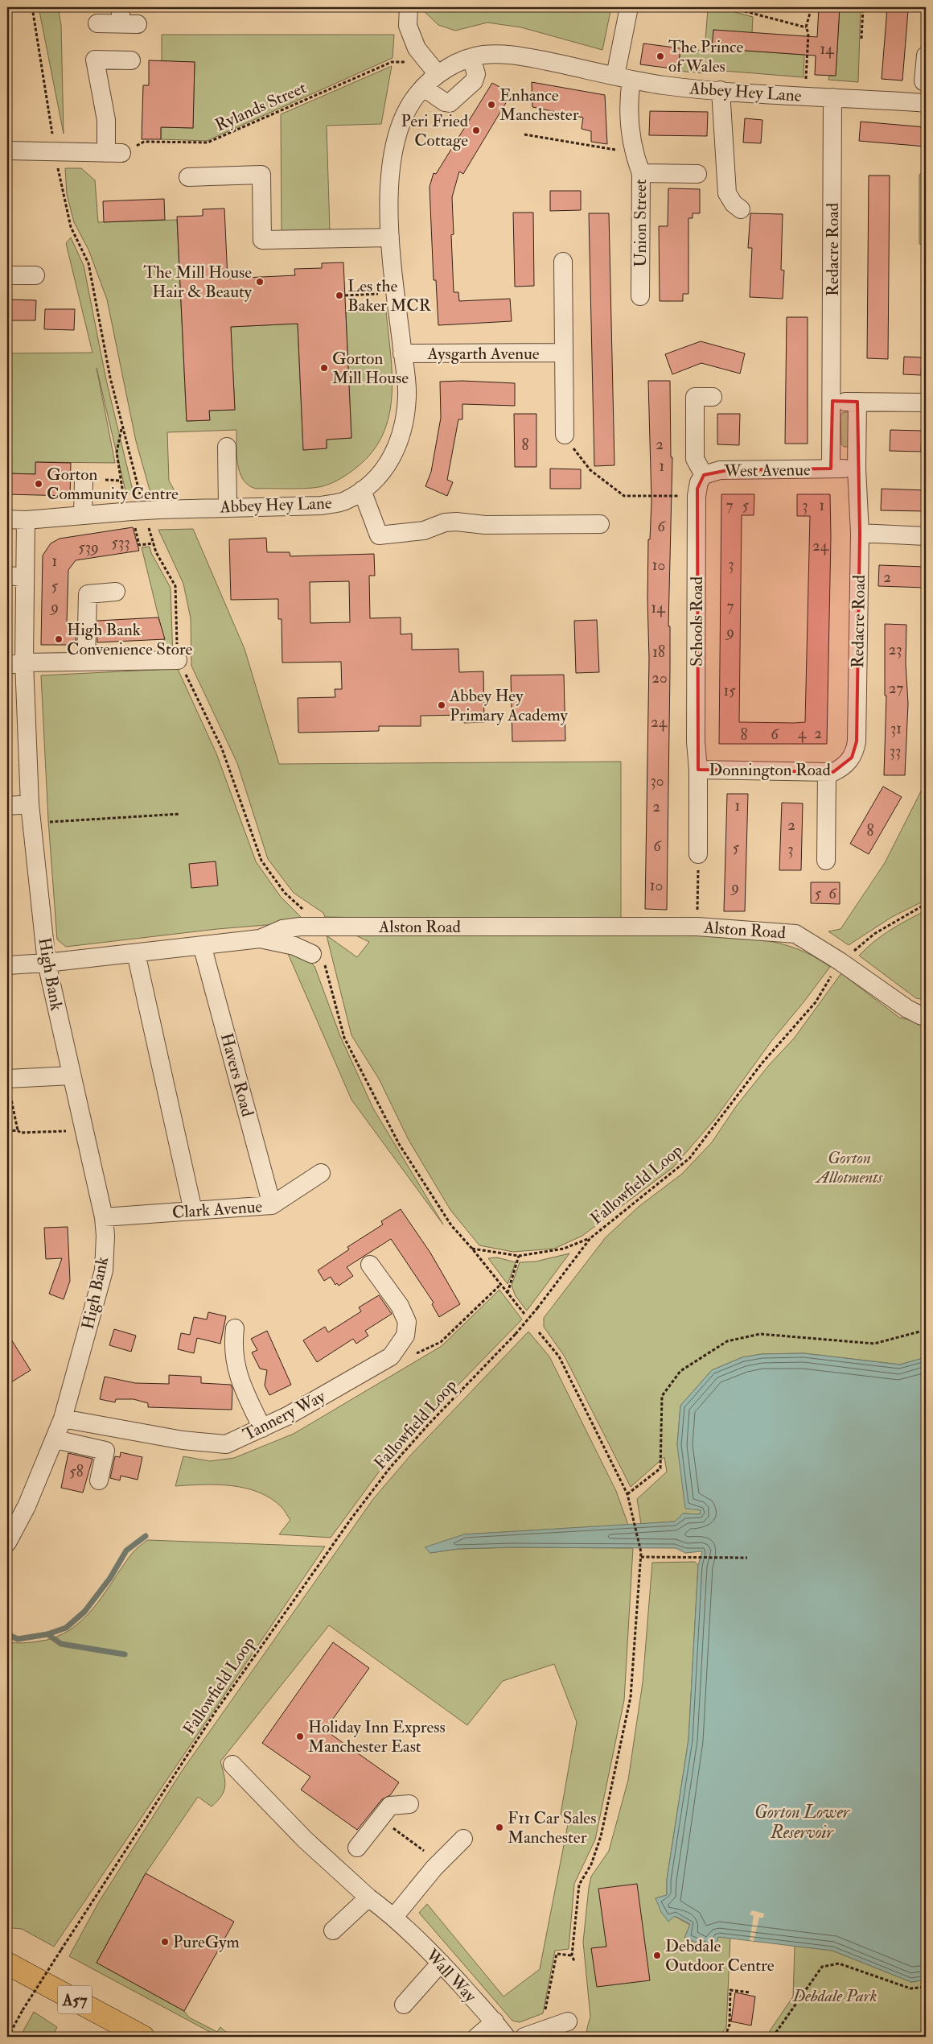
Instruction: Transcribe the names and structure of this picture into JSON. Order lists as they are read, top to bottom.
{
  "streets": {
    "highway": ["A57"],
    "street": [
      "Abbey Hey Lane",
      "Union Street",
      "Redacre Road",
      "Aysgarth Avenue",
      "West Avenue",
      "Schools Road",
      "Donnington Road",
      "Alston Road",
      "High Bank",
      "Havers Road",
      "Clark Avenue",
      "Tannery Way",
      "Wall Way"
    ],
    "path": ["Rylands Street", "Fallowfield Loop"]
  },
  "crossings": [
    ["Abbey Hey Lane", "Union Street"],
    ["Abbey Hey Lane", "Redacre Road"],
    ["Abbey Hey Lane", "Aysgarth Avenue"],
    ["Abbey Hey Lane", "High Bank"],
    ["Redacre Road", "West Avenue"],
    ["Redacre Road", "Donnington Road"],
    ["West Avenue", "Schools Road"],
    ["Schools Road", "Donnington Road"],
    ["Alston Road", "High Bank"],
    ["Alston Road", "Havers Road"],
    ["Alston Road", "Fallowfield Loop"],
    ["High Bank", "Clark Avenue"],
    ["High Bank", "Tannery Way"],
    ["Havers Road", "Clark Avenue"]
  ],
  "water": ["Gorton Lower Reservoir"],
  "parks": ["Gorton Allotments", "Debdale Park"],
  "places": [
    "The Prince of Wales",
    "Enhance Manchester",
    "Peri Fried Cottage",
    "The Mill House Hair & Beauty",
    "Les the Baker MCR",
    "Gorton Mill House",
    "Gorton Community Centre",
    "High Bank Convenience Store",
    "Abbey Hey Primary Academy",
    "Holiday Inn Express Manchester East",
    "F11 Car Sales Manchester",
    "PureGym",
    "Debdale Outdoor Centre"
  ],
  "house_numbers": [
    "14",
    "2",
    "8",
    "1",
    "7",
    "5",
    "3",
    "1",
    "6",
    "533",
    "24",
    "539",
    "1",
    "3",
    "10",
    "2",
    "5",
    "7",
    "9",
    "14",
    "9",
    "23",
    "18",
    "20",
    "27",
    "15",
    "24",
    "31",
    "4",
    "2",
    "6",
    "8",
    "33",
    "30",
    "1",
    "2",
    "2",
    "8",
    "6",
    "5",
    "3",
    "10",
    "9",
    "5",
    "6",
    "58"
  ]
}
